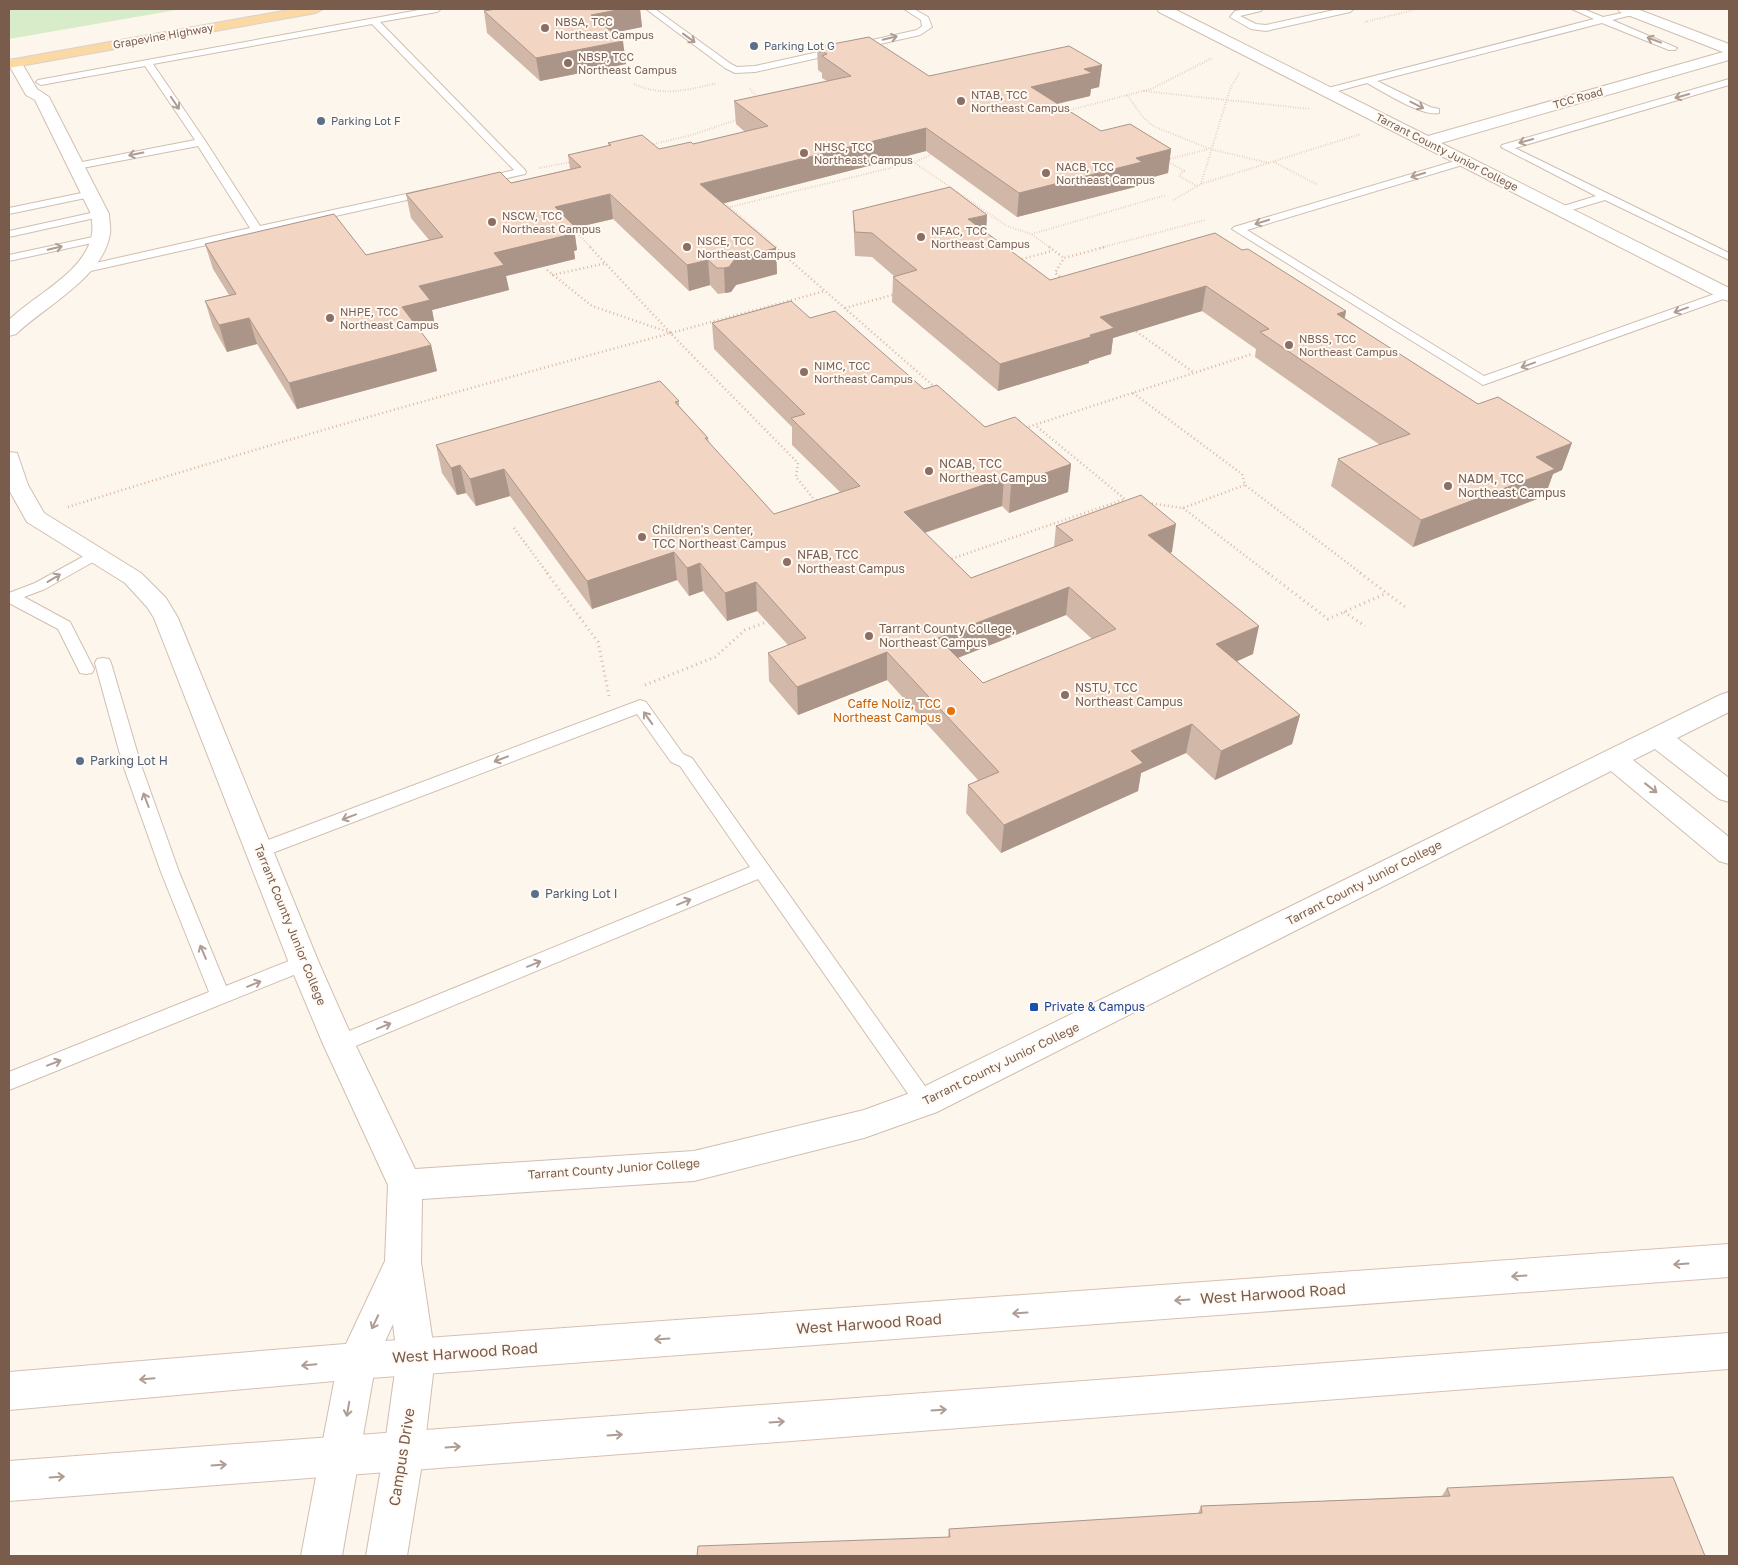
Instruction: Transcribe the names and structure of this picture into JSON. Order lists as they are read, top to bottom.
{
  "streets": {
    "main road": ["Grapevine Highway"],
    "street": [
      "TCC Road",
      "Tarrant County Junior College",
      "West Harwood Road",
      "Campus Drive"
    ]
  },
  "crossings": [
    ["TCC Road", "Tarrant County Junior College"],
    ["West Harwood Road", "Campus Drive"]
  ],
  "places": {
    "other": [
      "NBSA, TCC Northeast Campus",
      "Parking Lot G",
      "NBSP, TCC Northeast Campus",
      "NTAB, TCC Northeast Campus",
      "Parking Lot F",
      "NHSC, TCC Northeast Campus",
      "NACB, TCC Northeast Campus",
      "NSCW, TCC Northeast Campus",
      "NFAC, TCC Northeast Campus",
      "NSCE, TCC Northeast Campus",
      "NHPE, TCC Northeast Campus",
      "NBSS, TCC Northeast Campus",
      "NIMC, TCC Northeast Campus",
      "NCAB, TCC Northeast Campus",
      "NADM, TCC Northeast Campus",
      "Children's Center, TCC Northeast Campus",
      "NFAB, TCC Northeast Campus",
      "Tarrant County College, Northeast Campus",
      "NSTU, TCC Northeast Campus",
      "Caffe Noliz, TCC Northeast Campus",
      "Parking Lot H",
      "Parking Lot I"
    ],
    "transit": ["Private & Campus"]
  }
}
